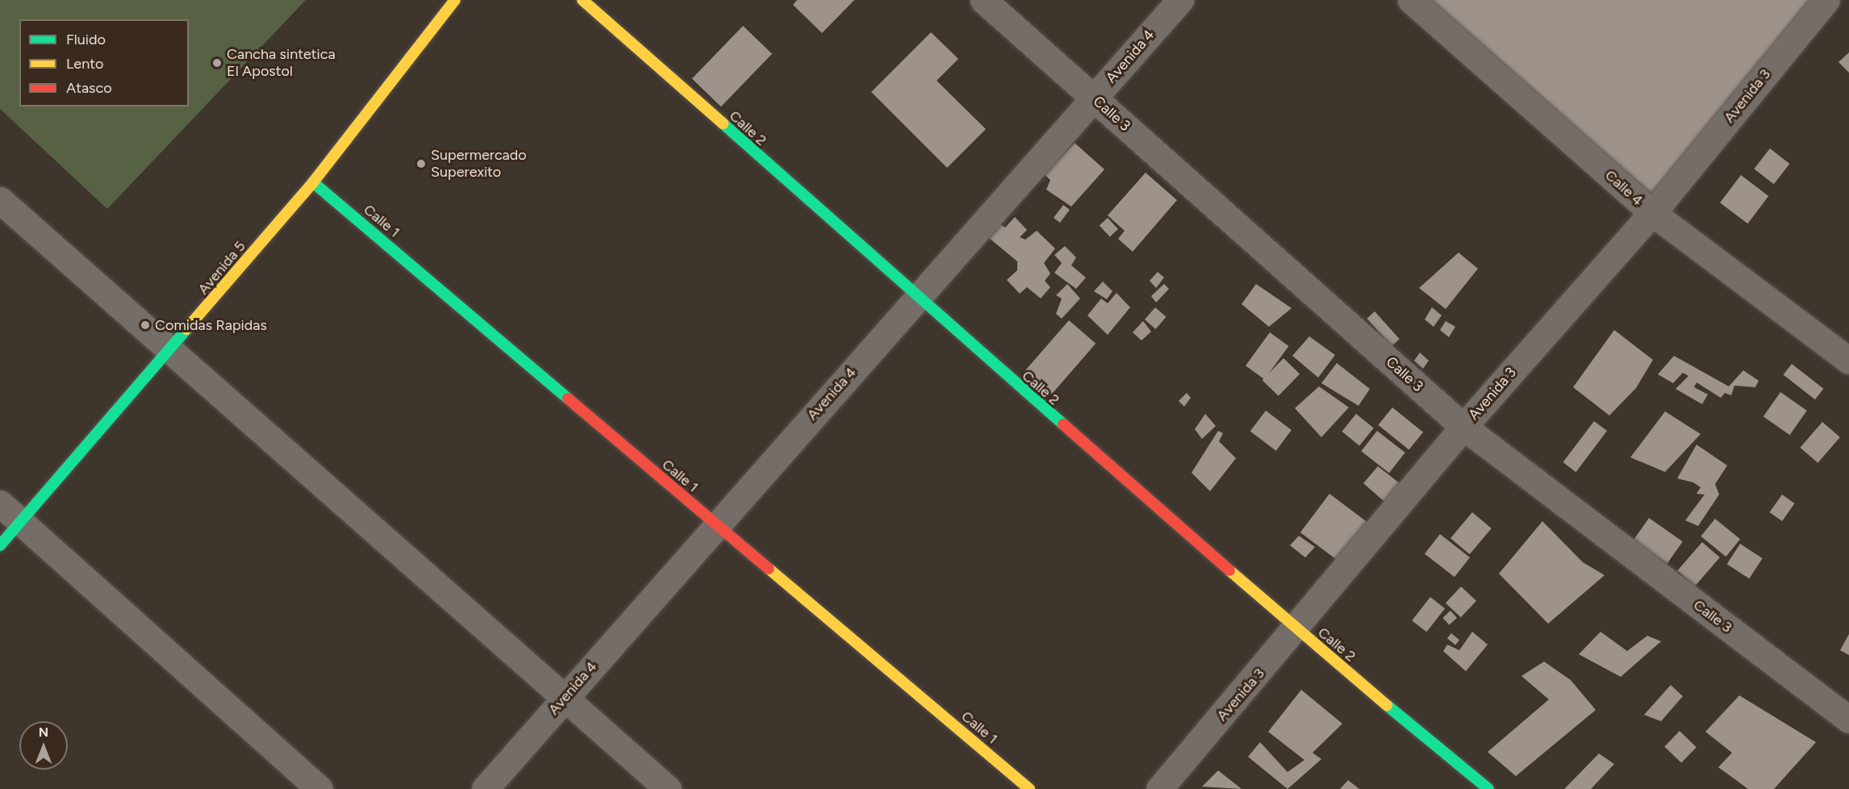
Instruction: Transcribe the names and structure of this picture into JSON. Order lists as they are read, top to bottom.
{
  "streets": {
    "street": [
      "Avenida 4",
      "Avenida 3",
      "Calle 3",
      "Calle 2",
      "Calle 4",
      "Calle 1",
      "Avenida 5"
    ]
  },
  "crossings": [
    ["Avenida 4", "Calle 3"],
    ["Avenida 4", "Calle 2"],
    ["Avenida 4", "Calle 1"],
    ["Avenida 3", "Calle 3"],
    ["Avenida 3", "Calle 2"],
    ["Avenida 3", "Calle 4"],
    ["Calle 1", "Avenida 5"]
  ],
  "places": ["Cancha sintetica El Apostol", "Supermercado Superexito", "Comidas Rapidas"],
  "legend": ["Fluido", "Lento", "Atasco"],
  "north": "top"
}
